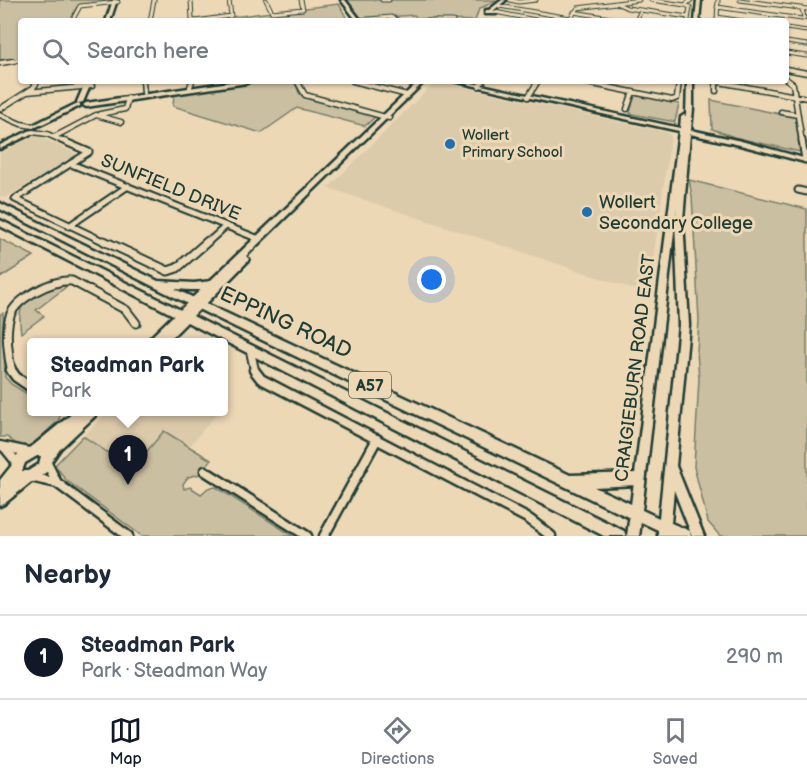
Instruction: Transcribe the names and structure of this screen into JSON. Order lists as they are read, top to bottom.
{
  "streets": {
    "main road": ["EPPING ROAD", "A57"],
    "street": ["SUNFIELD DRIVE", "CRAIGIEBURN ROAD EAST"]
  },
  "crossings": [
    ["EPPING ROAD", "CRAIGIEBURN ROAD EAST"]
  ],
  "places": ["Wollert Primary School", "Wollert Secondary College"],
  "page": {
    "search": "Search here",
    "popup": ["Steadman Park", "Park"],
    "pins": "1",
    "heading": "Nearby",
    "list": [
      {
        "mark": "1",
        "name": "Steadman Park",
        "note": "Park · Steadman Way",
        "value": "290 m"
      }
    ],
    "nav": ["Map", "Directions", "Saved"]
  }
}
